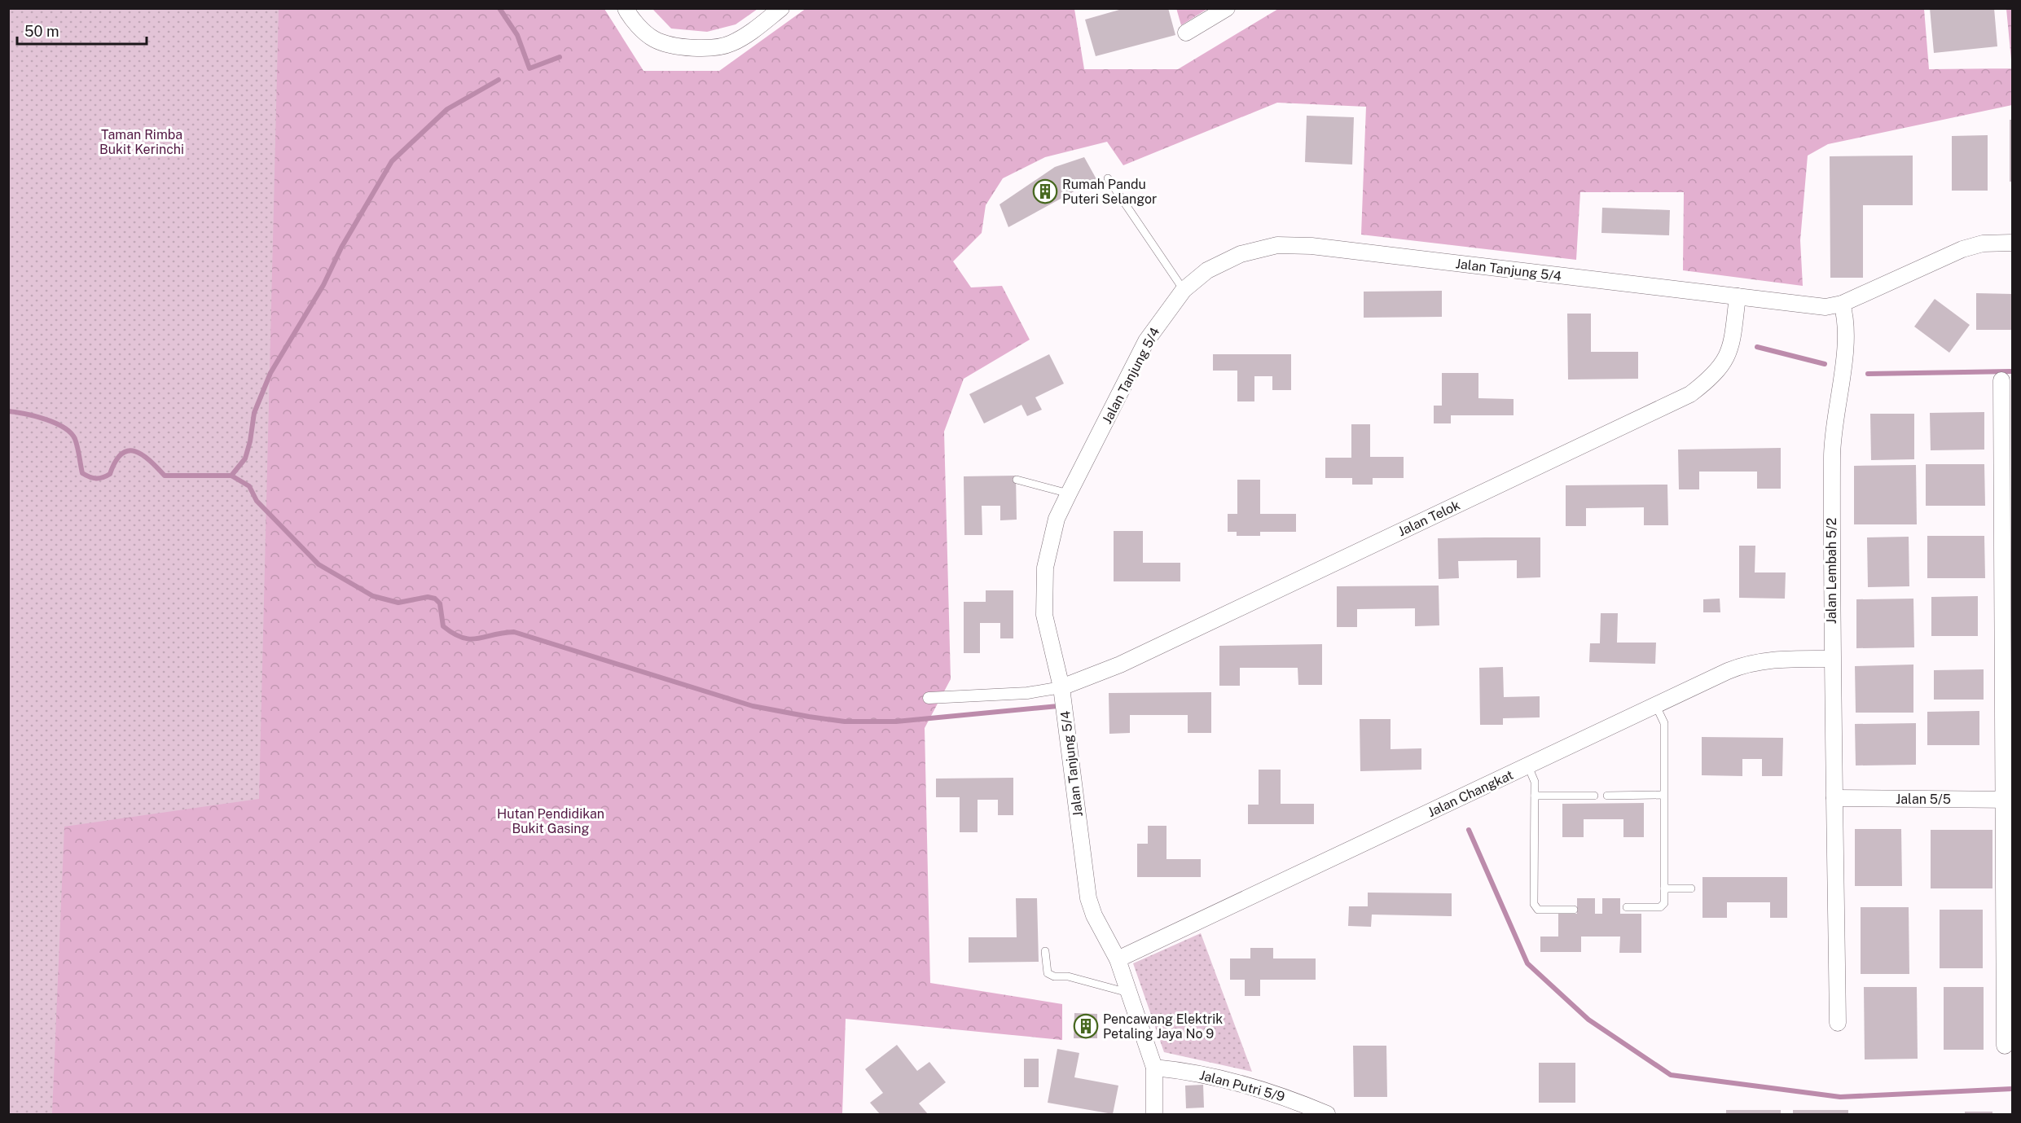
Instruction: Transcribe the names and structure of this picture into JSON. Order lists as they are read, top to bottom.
{
  "streets": {
    "street": [
      "Jalan Tanjung 5/4",
      "Jalan Telok",
      "Jalan Lembah 5/2",
      "Jalan Changkat",
      "Jalan 5/5",
      "Jalan Putri 5/9"
    ]
  },
  "crossings": [
    ["Jalan Tanjung 5/4", "Jalan Telok"],
    ["Jalan Tanjung 5/4", "Jalan Lembah 5/2"],
    ["Jalan Tanjung 5/4", "Jalan Changkat"],
    ["Jalan Tanjung 5/4", "Jalan Putri 5/9"],
    ["Jalan Lembah 5/2", "Jalan Changkat"],
    ["Jalan Lembah 5/2", "Jalan 5/5"]
  ],
  "parks": ["Taman Rimba Bukit Kerinchi", "Hutan Pendidikan Bukit Gasing"],
  "places": {
    "building": ["Rumah Pandu Puteri Selangor", "Pencawang Elektrik Petaling Jaya No 9"]
  },
  "scale_bar": "50 m"
}
